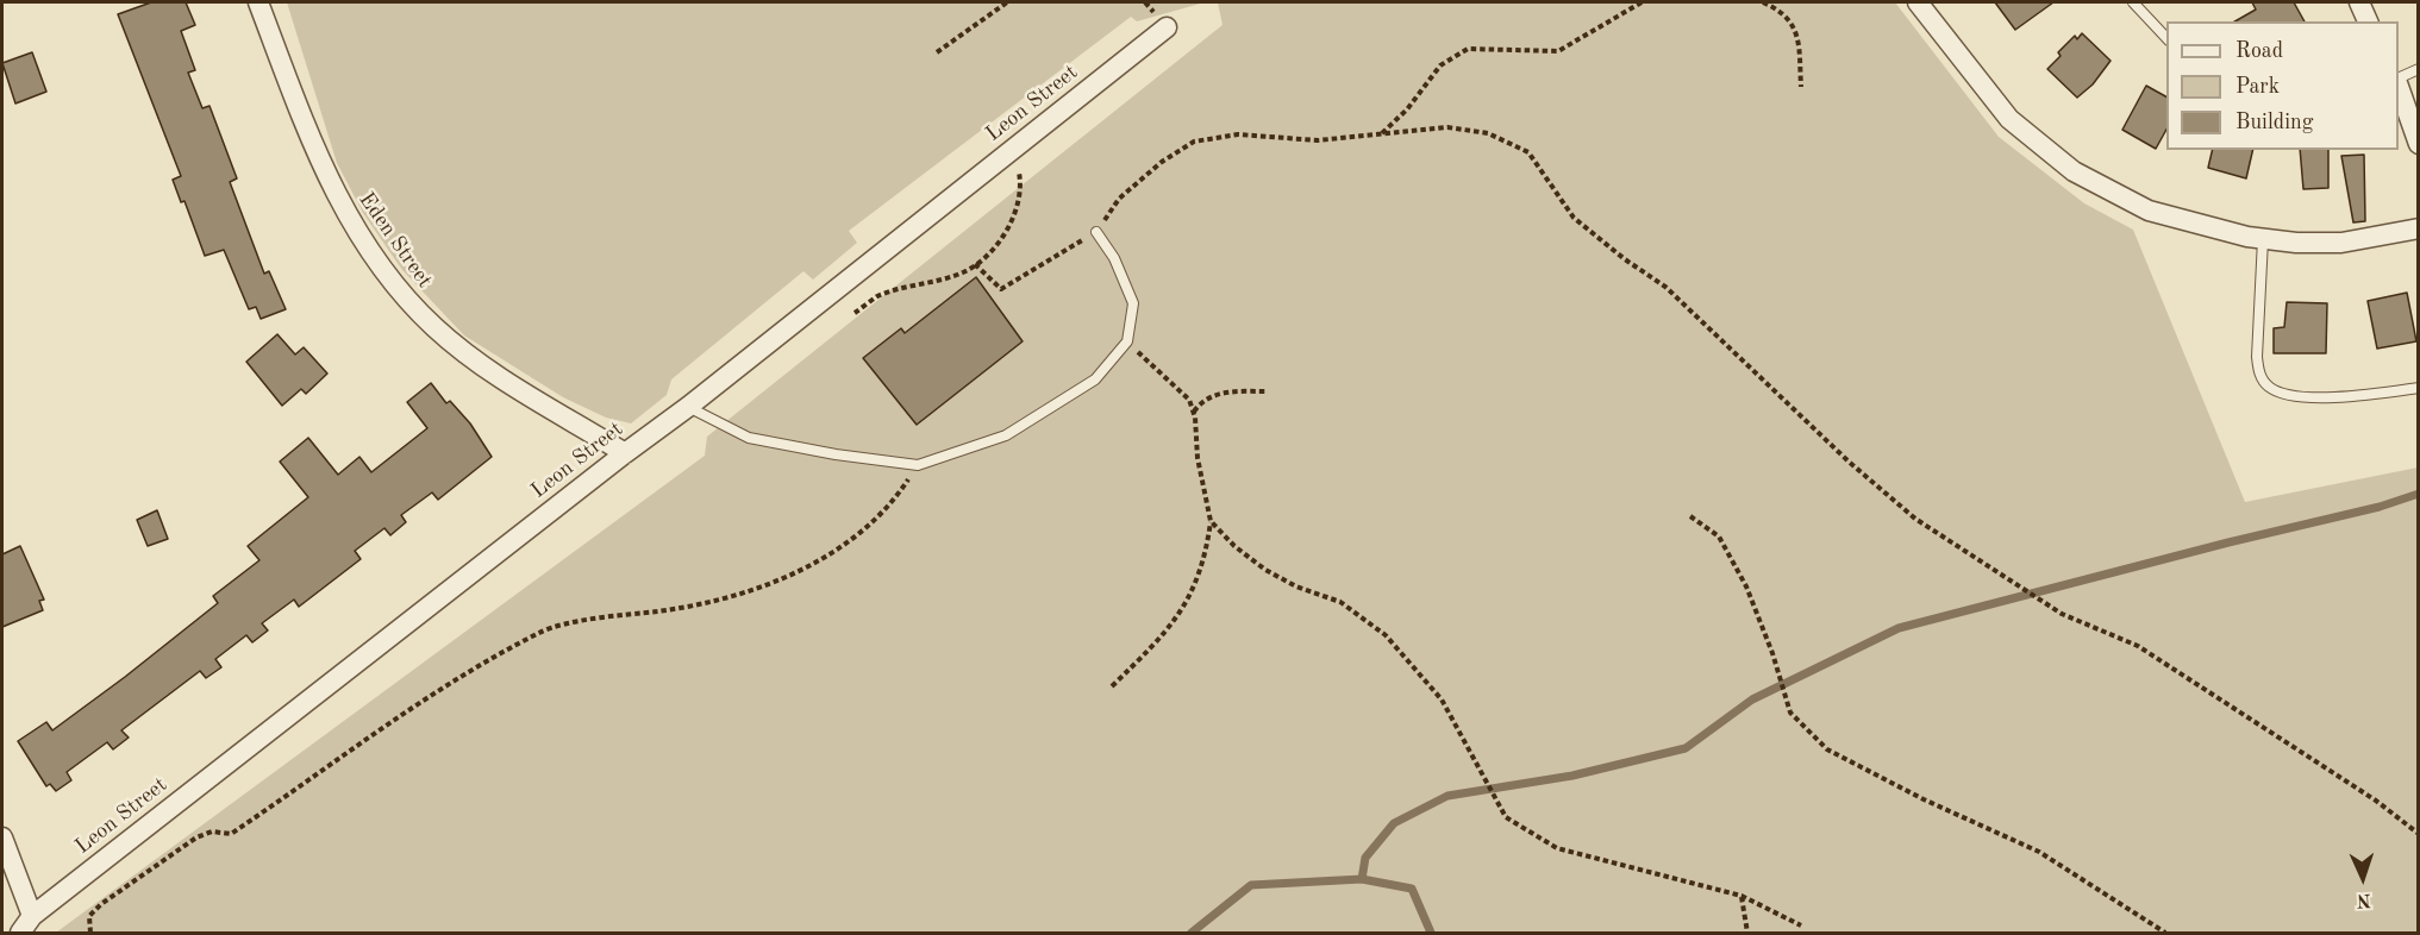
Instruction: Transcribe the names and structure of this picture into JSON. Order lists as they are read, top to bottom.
{
  "streets": {
    "street": ["Leon Street", "Eden Street"]
  },
  "crossings": [
    ["Leon Street", "Eden Street"]
  ],
  "legend": ["Road", "Park", "Building"],
  "north": "bottom"
}
